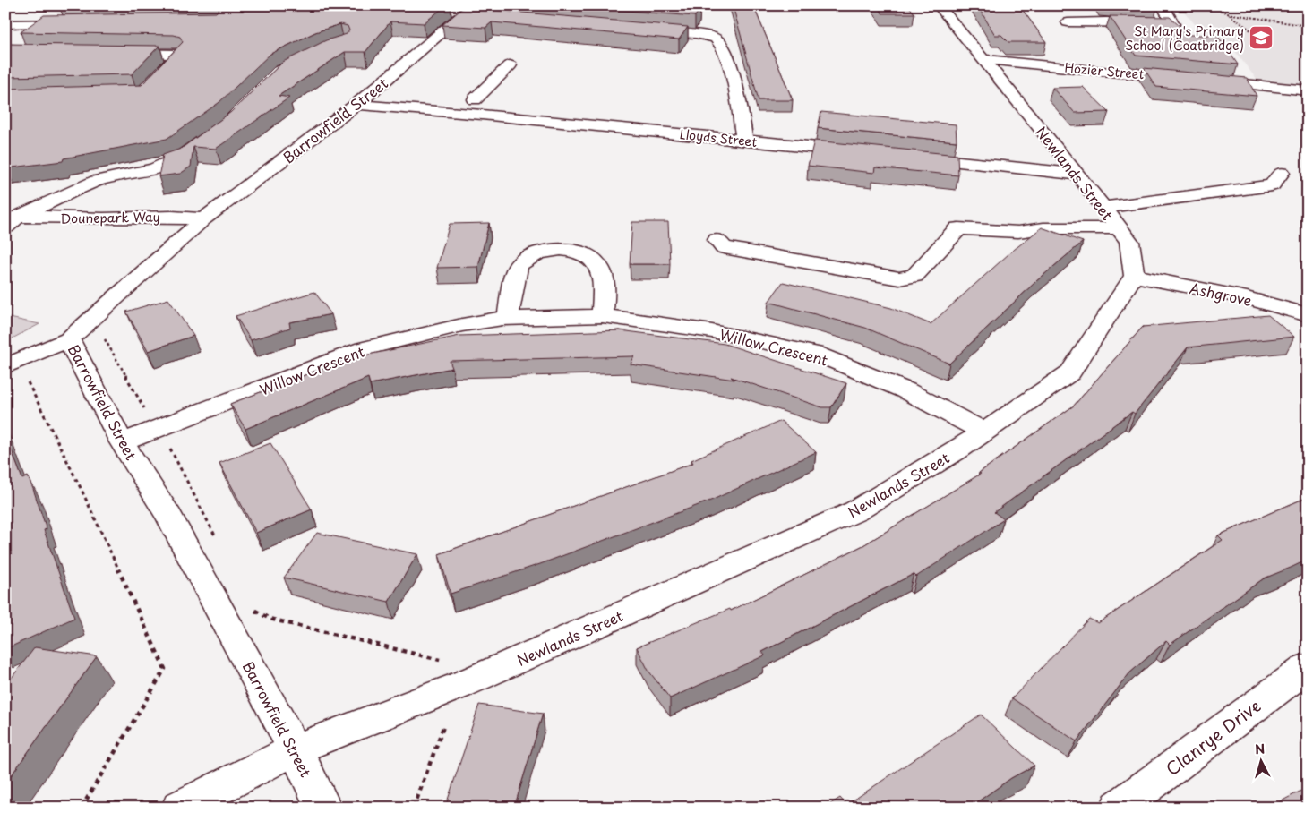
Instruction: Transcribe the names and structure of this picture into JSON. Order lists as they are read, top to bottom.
{
  "streets": {
    "street": [
      "Hozier Street",
      "Barrowfield Street",
      "Lloyds Street",
      "Newlands Street",
      "Dounepark Way",
      "Ashgrove",
      "Willow Crescent",
      "Clanrye Drive"
    ]
  },
  "crossings": [
    ["Hozier Street", "Newlands Street"],
    ["Barrowfield Street", "Lloyds Street"],
    ["Barrowfield Street", "Newlands Street"],
    ["Barrowfield Street", "Dounepark Way"],
    ["Barrowfield Street", "Willow Crescent"],
    ["Newlands Street", "Ashgrove"],
    ["Newlands Street", "Willow Crescent"]
  ],
  "places": {
    "school or university": ["St Mary's Primary School (Coatbridge)"]
  },
  "north": "top"
}
